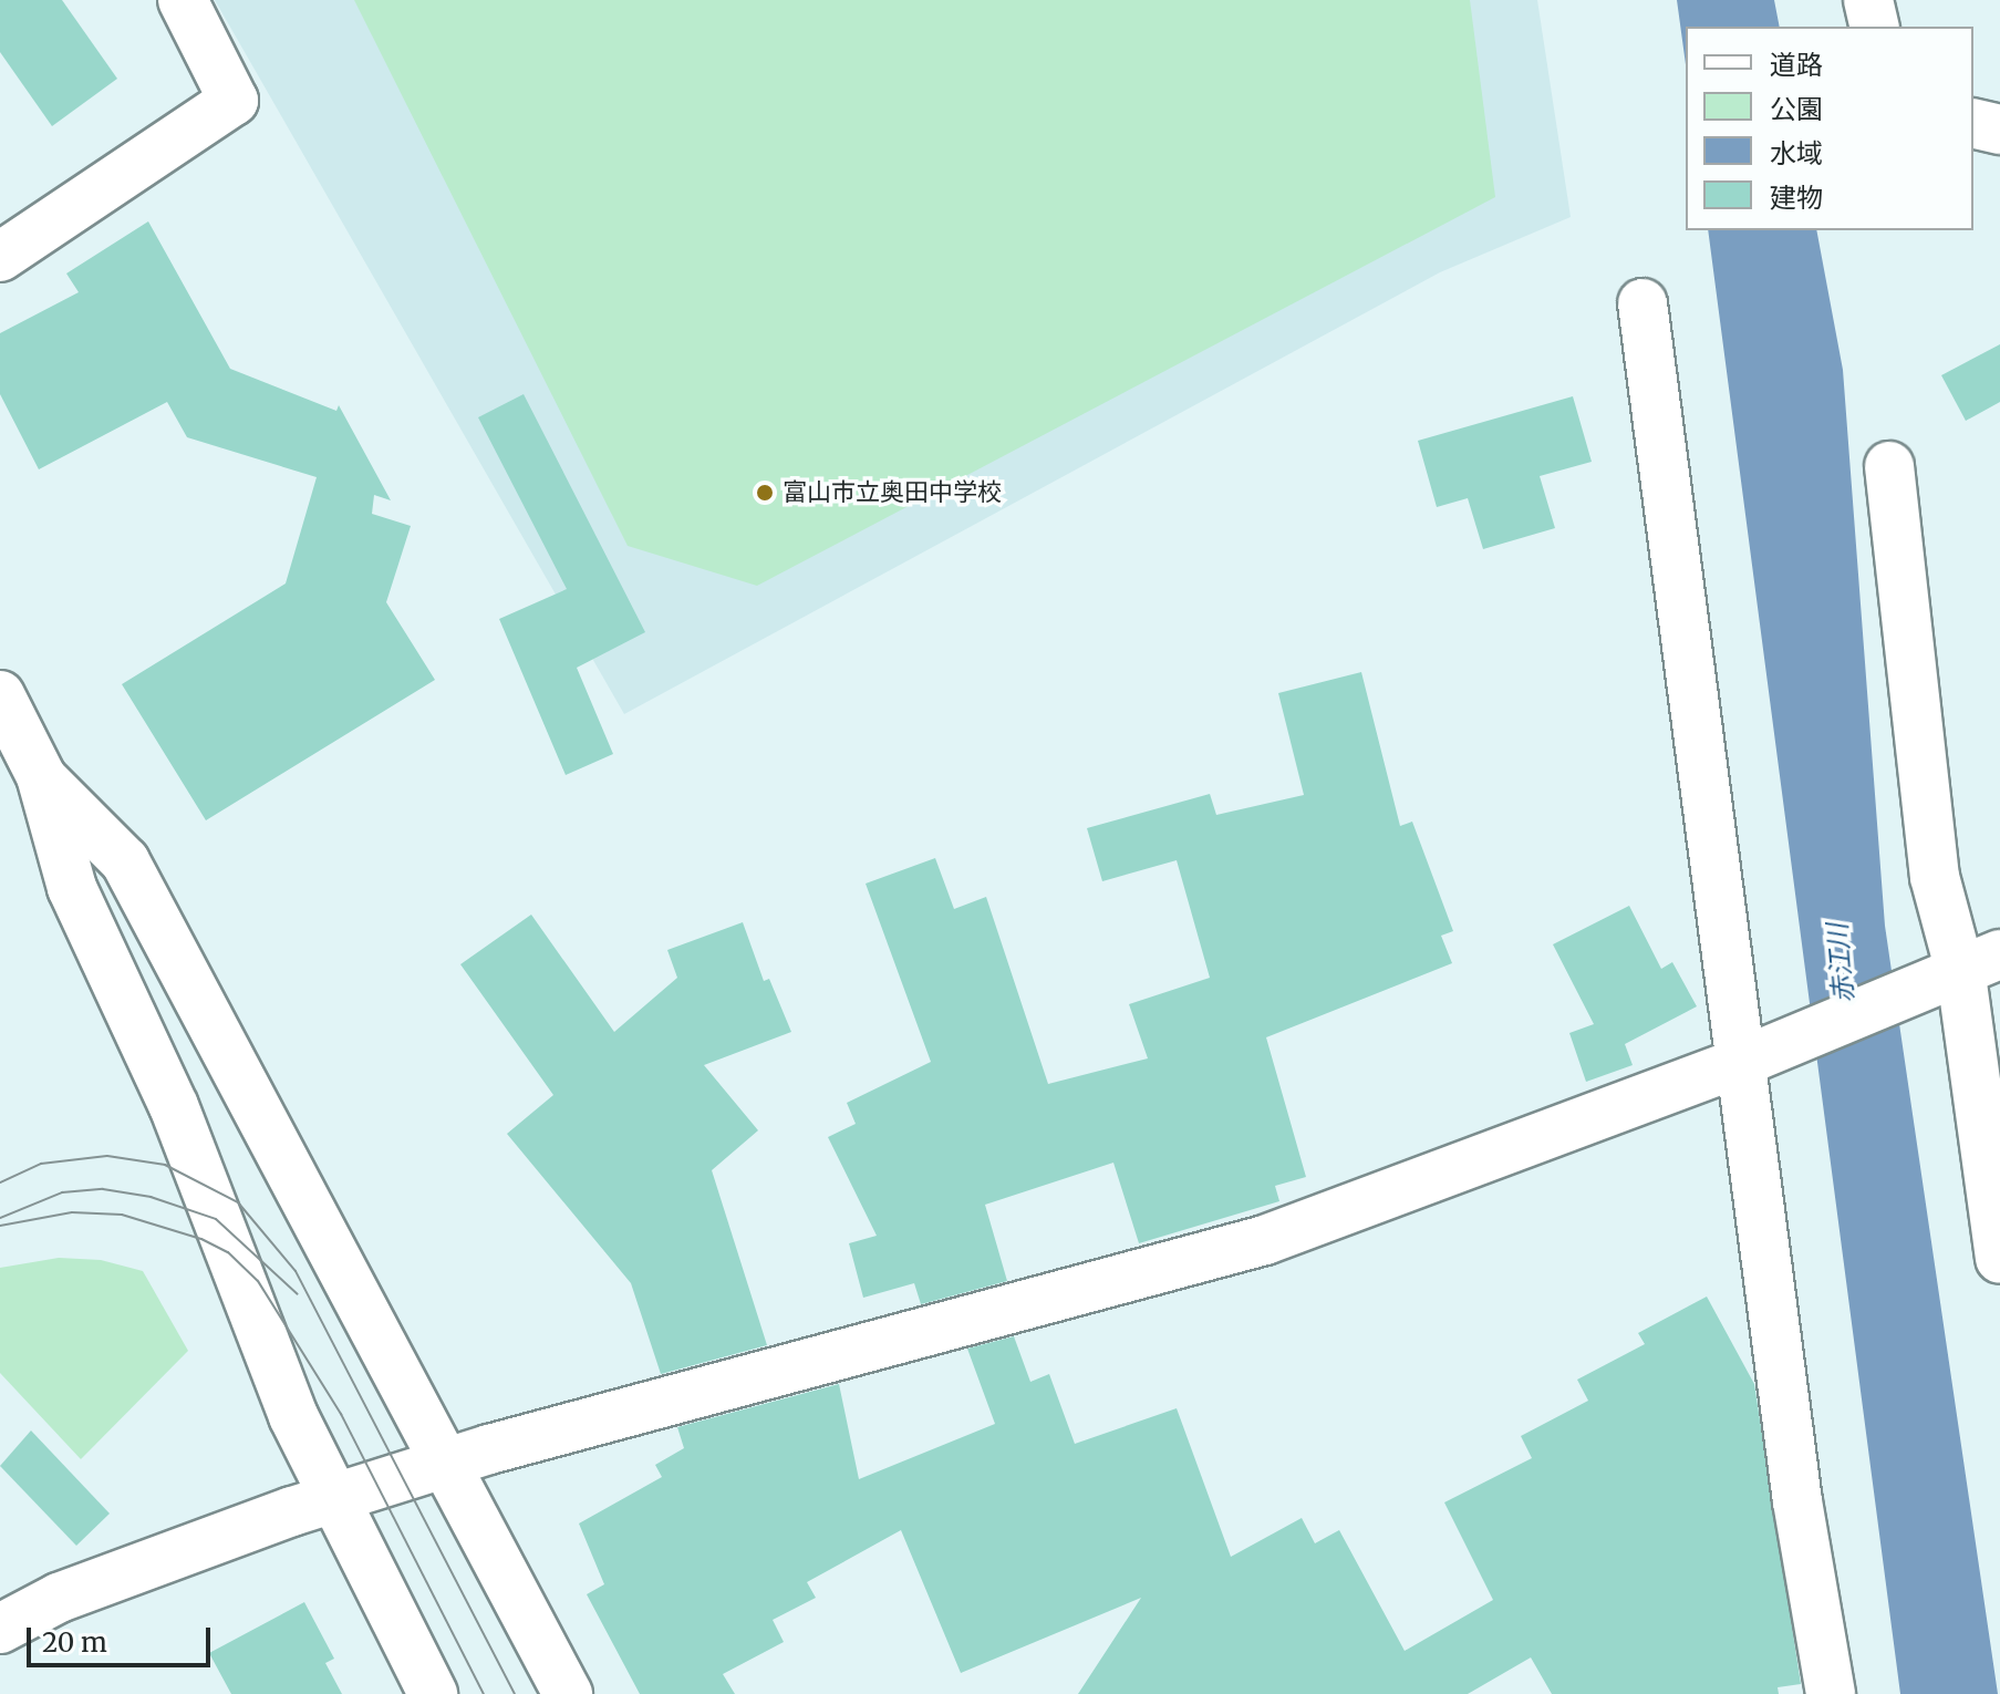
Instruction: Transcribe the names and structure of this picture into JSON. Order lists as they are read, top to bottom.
{
  "water": ["赤江川"],
  "places": ["富山市立奥田中学校"],
  "legend": [
    "道路",
    "公園",
    "水域",
    "建物"
  ],
  "scale_bar": "20 m"
}
